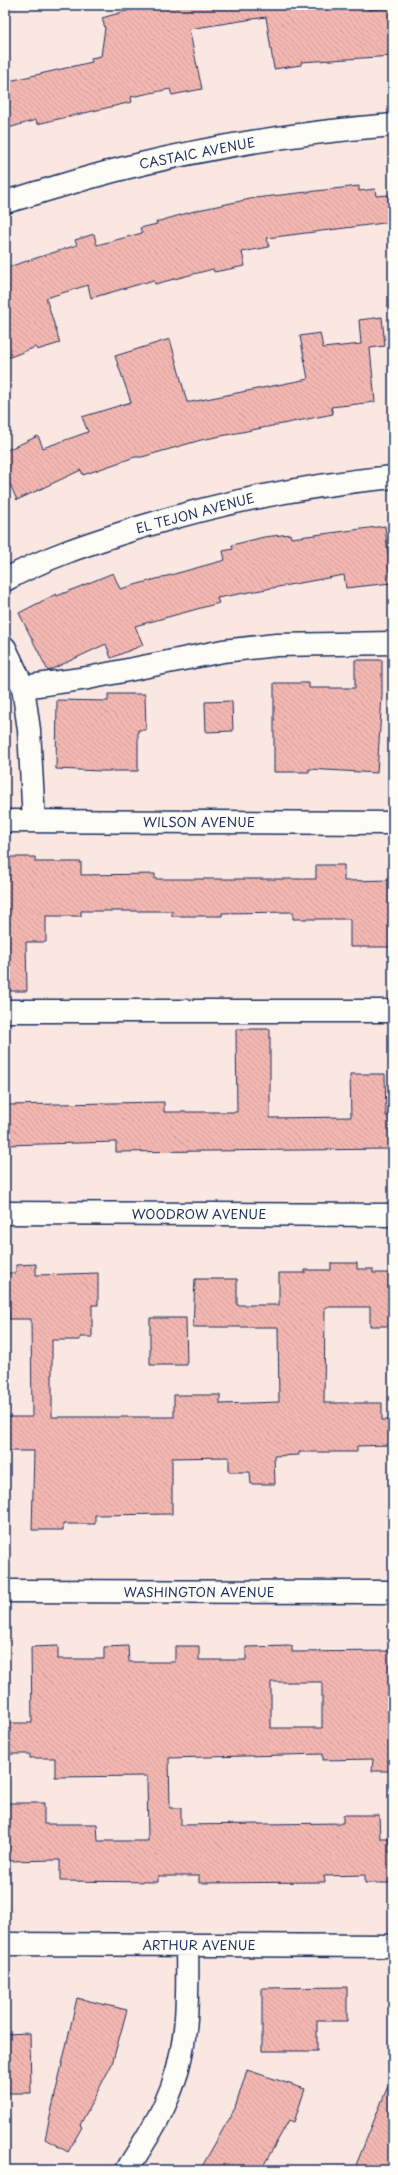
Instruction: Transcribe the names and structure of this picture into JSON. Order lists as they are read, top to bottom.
{
  "streets": {
    "street": [
      "CASTAIC AVENUE",
      "EL TEJON AVENUE",
      "WILSON AVENUE",
      "WOODROW AVENUE",
      "WASHINGTON AVENUE",
      "ARTHUR AVENUE"
    ]
  }
}
